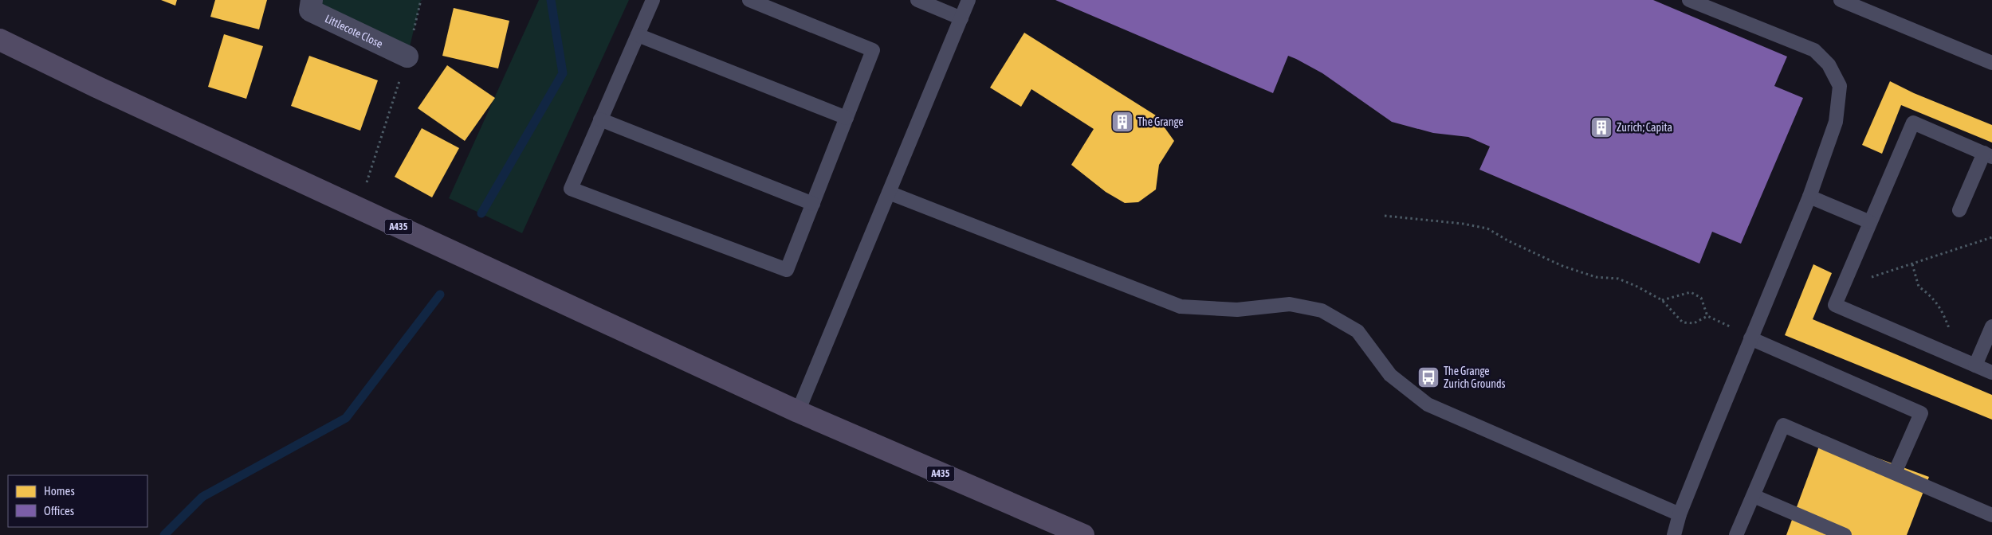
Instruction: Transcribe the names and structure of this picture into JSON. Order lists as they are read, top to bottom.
{
  "streets": {
    "main road": ["A435"],
    "street": ["Littlecote Close"]
  },
  "places": {
    "building": ["The Grange", "Zurich; Capita"],
    "bus stop": ["The Grange Zurich Grounds"]
  },
  "legend": ["Homes", "Offices"]
}
